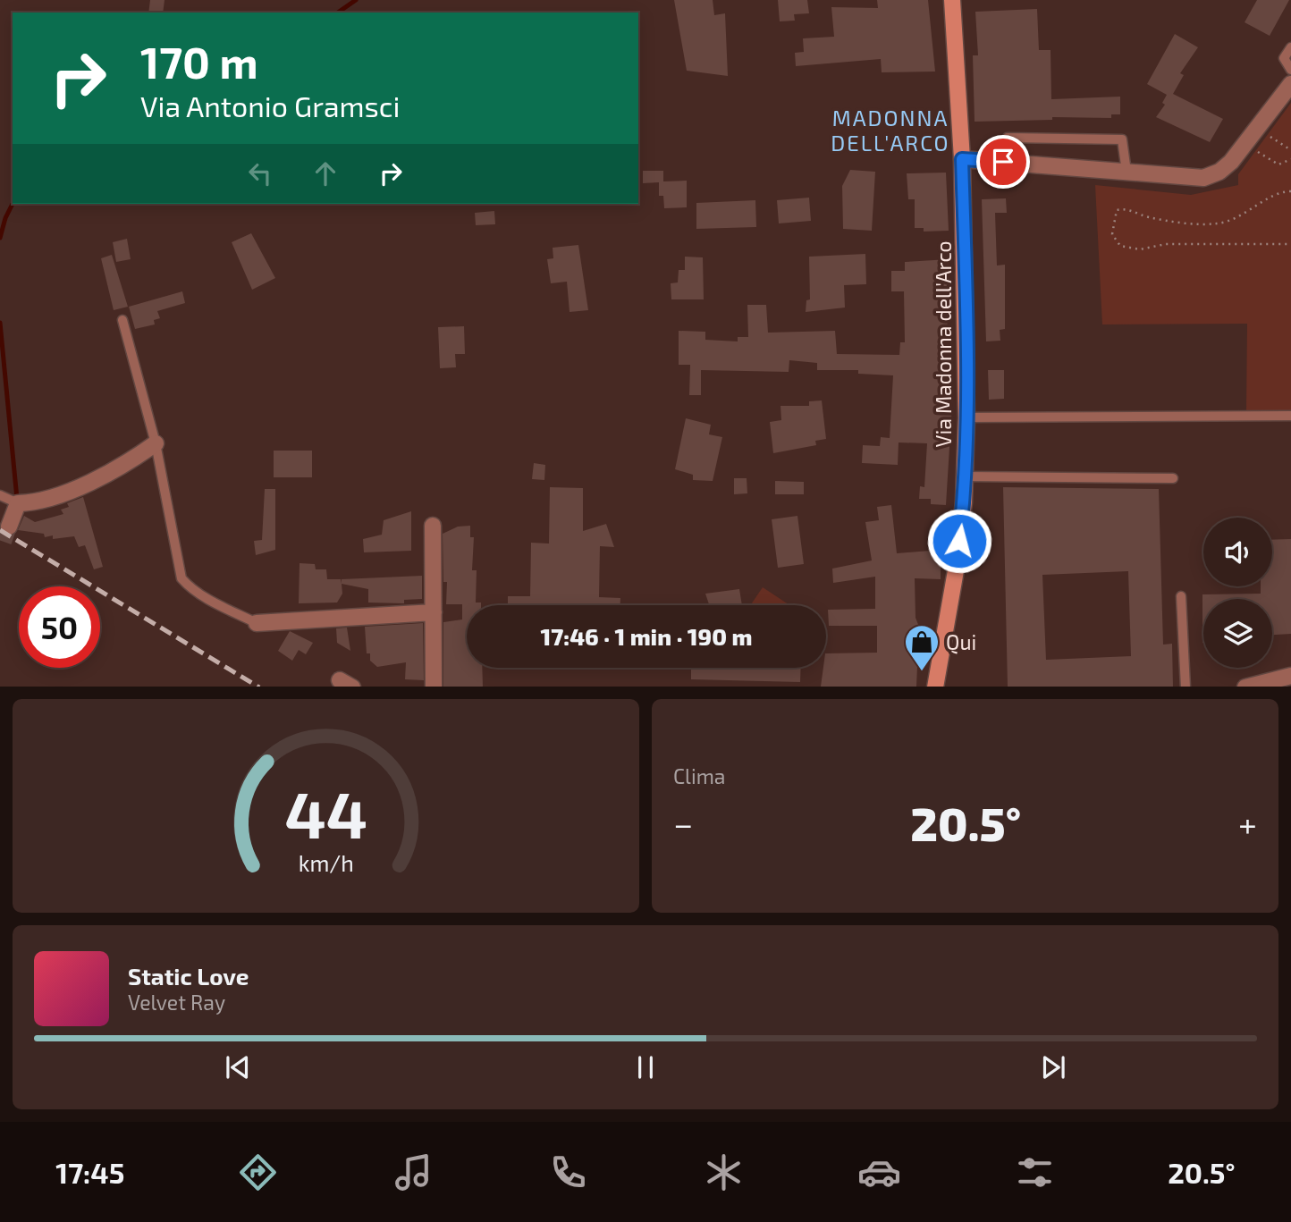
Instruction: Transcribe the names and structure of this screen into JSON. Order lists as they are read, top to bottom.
{
  "streets": {
    "main road": ["Via Madonna dell'Arco"]
  },
  "districts": ["MADONNA DELL'ARCO"],
  "places": {
    "shop": ["Qui"]
  },
  "page": {
    "turn": ["170 m", "Via Antonio Gramsci"],
    "limit": "50",
    "trip": "17:46 · 1 min · 190 m",
    "tile": "Clima",
    "heat": ["−", "20.5°", "+"],
    "song": ["Static Love", "Velvet Ray"],
    "tabs": ["17:45", "20.5°"],
    "gauge": ["44", "km/h"]
  }
}
